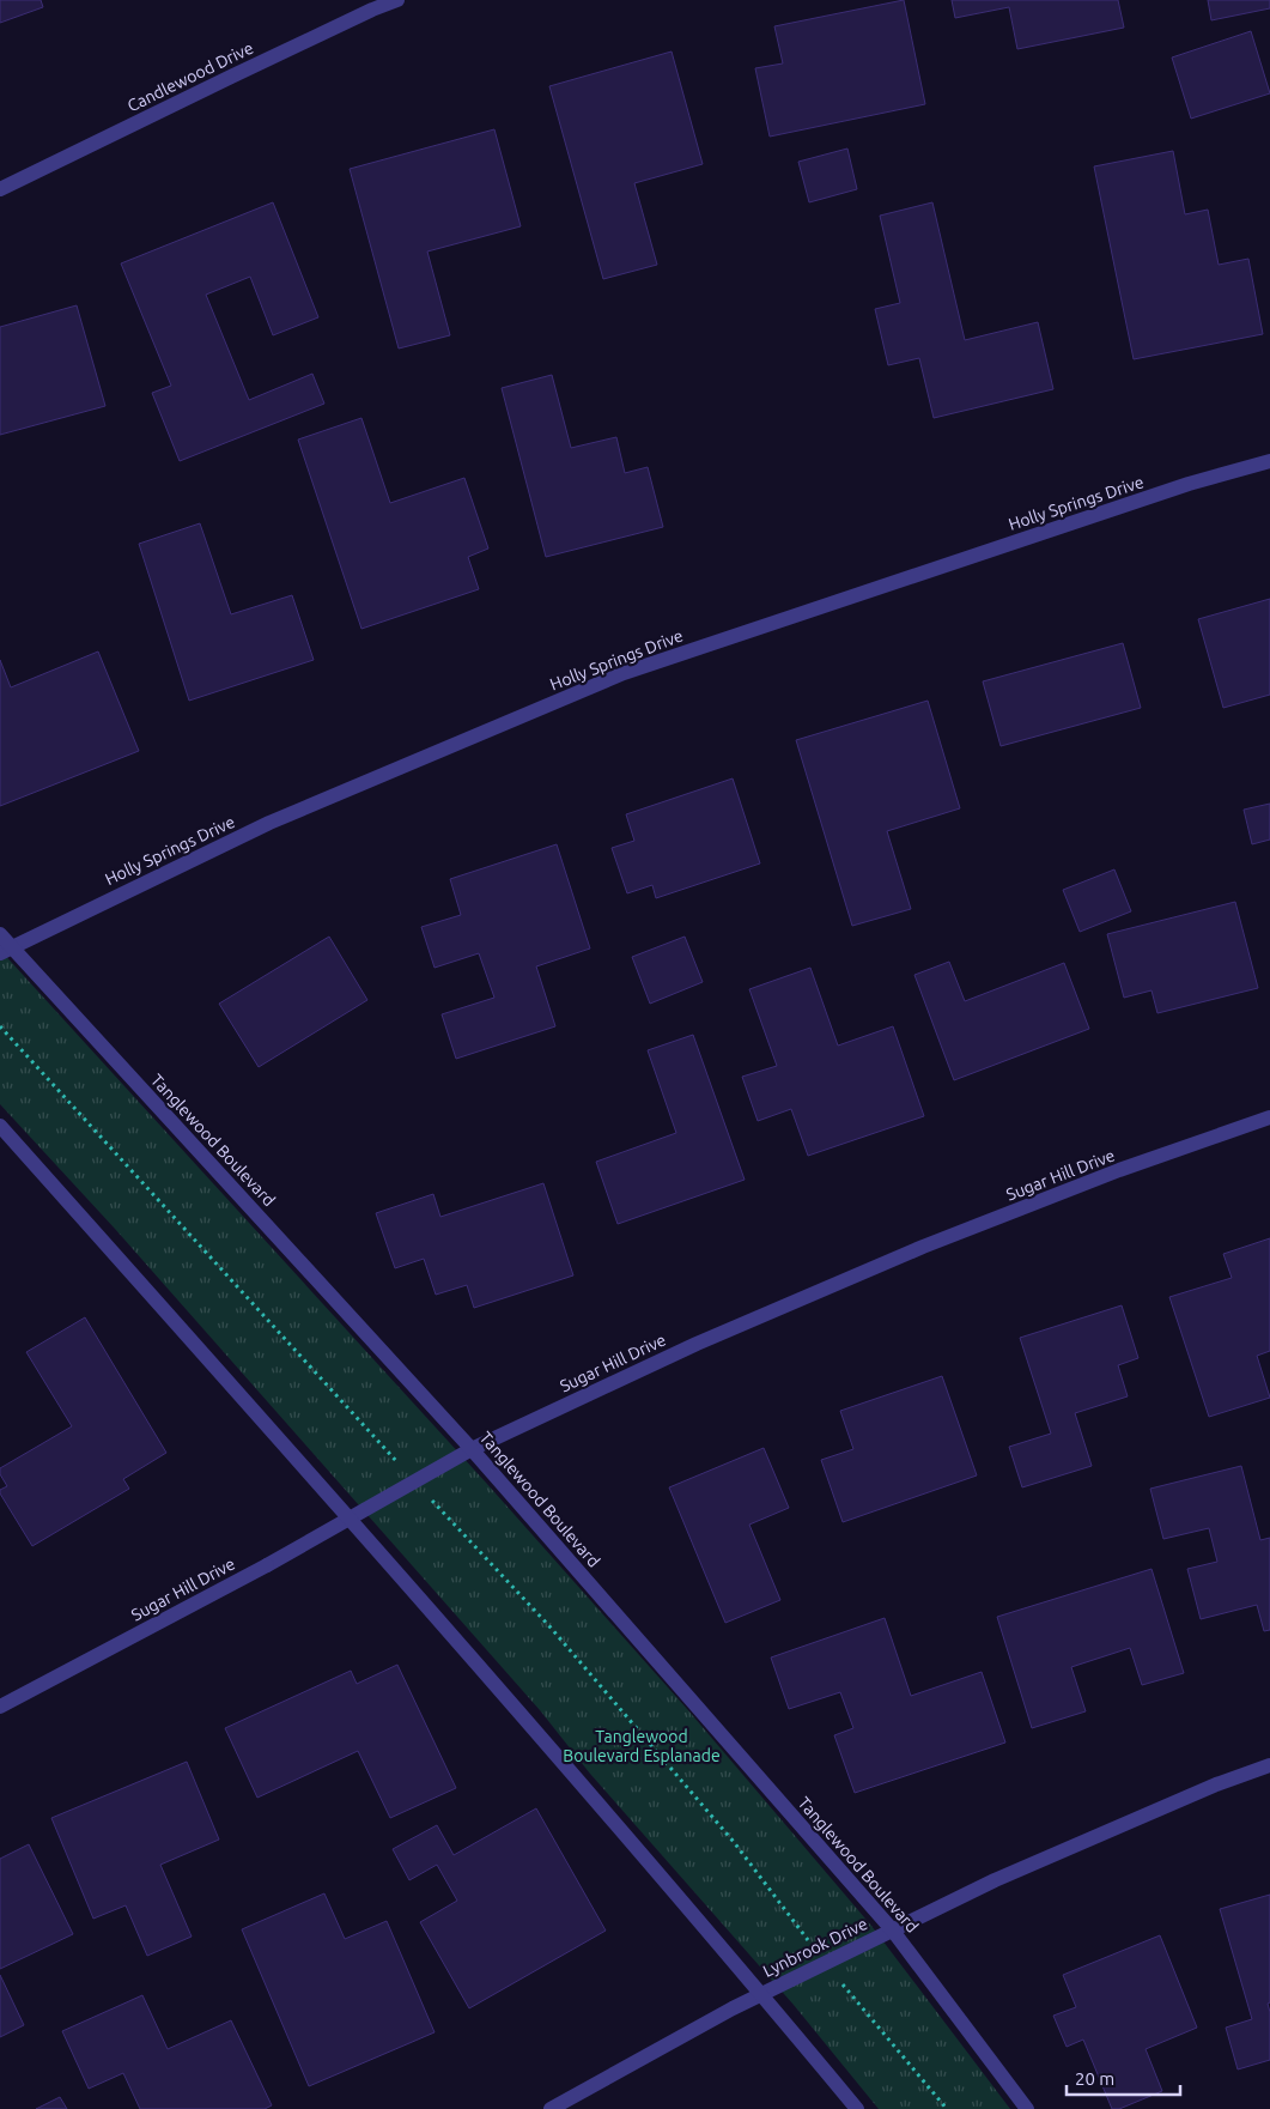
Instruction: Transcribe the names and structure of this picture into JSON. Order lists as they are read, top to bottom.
{
  "streets": {
    "street": [
      "Candlewood Drive",
      "Holly Springs Drive",
      "Tanglewood Boulevard",
      "Sugar Hill Drive",
      "Lynbrook Drive"
    ]
  },
  "crossings": [
    ["Holly Springs Drive", "Tanglewood Boulevard"],
    ["Tanglewood Boulevard", "Sugar Hill Drive"],
    ["Tanglewood Boulevard", "Lynbrook Drive"]
  ],
  "parks": ["Tanglewood Boulevard Esplanade"],
  "scale_bar": "20 m"
}
